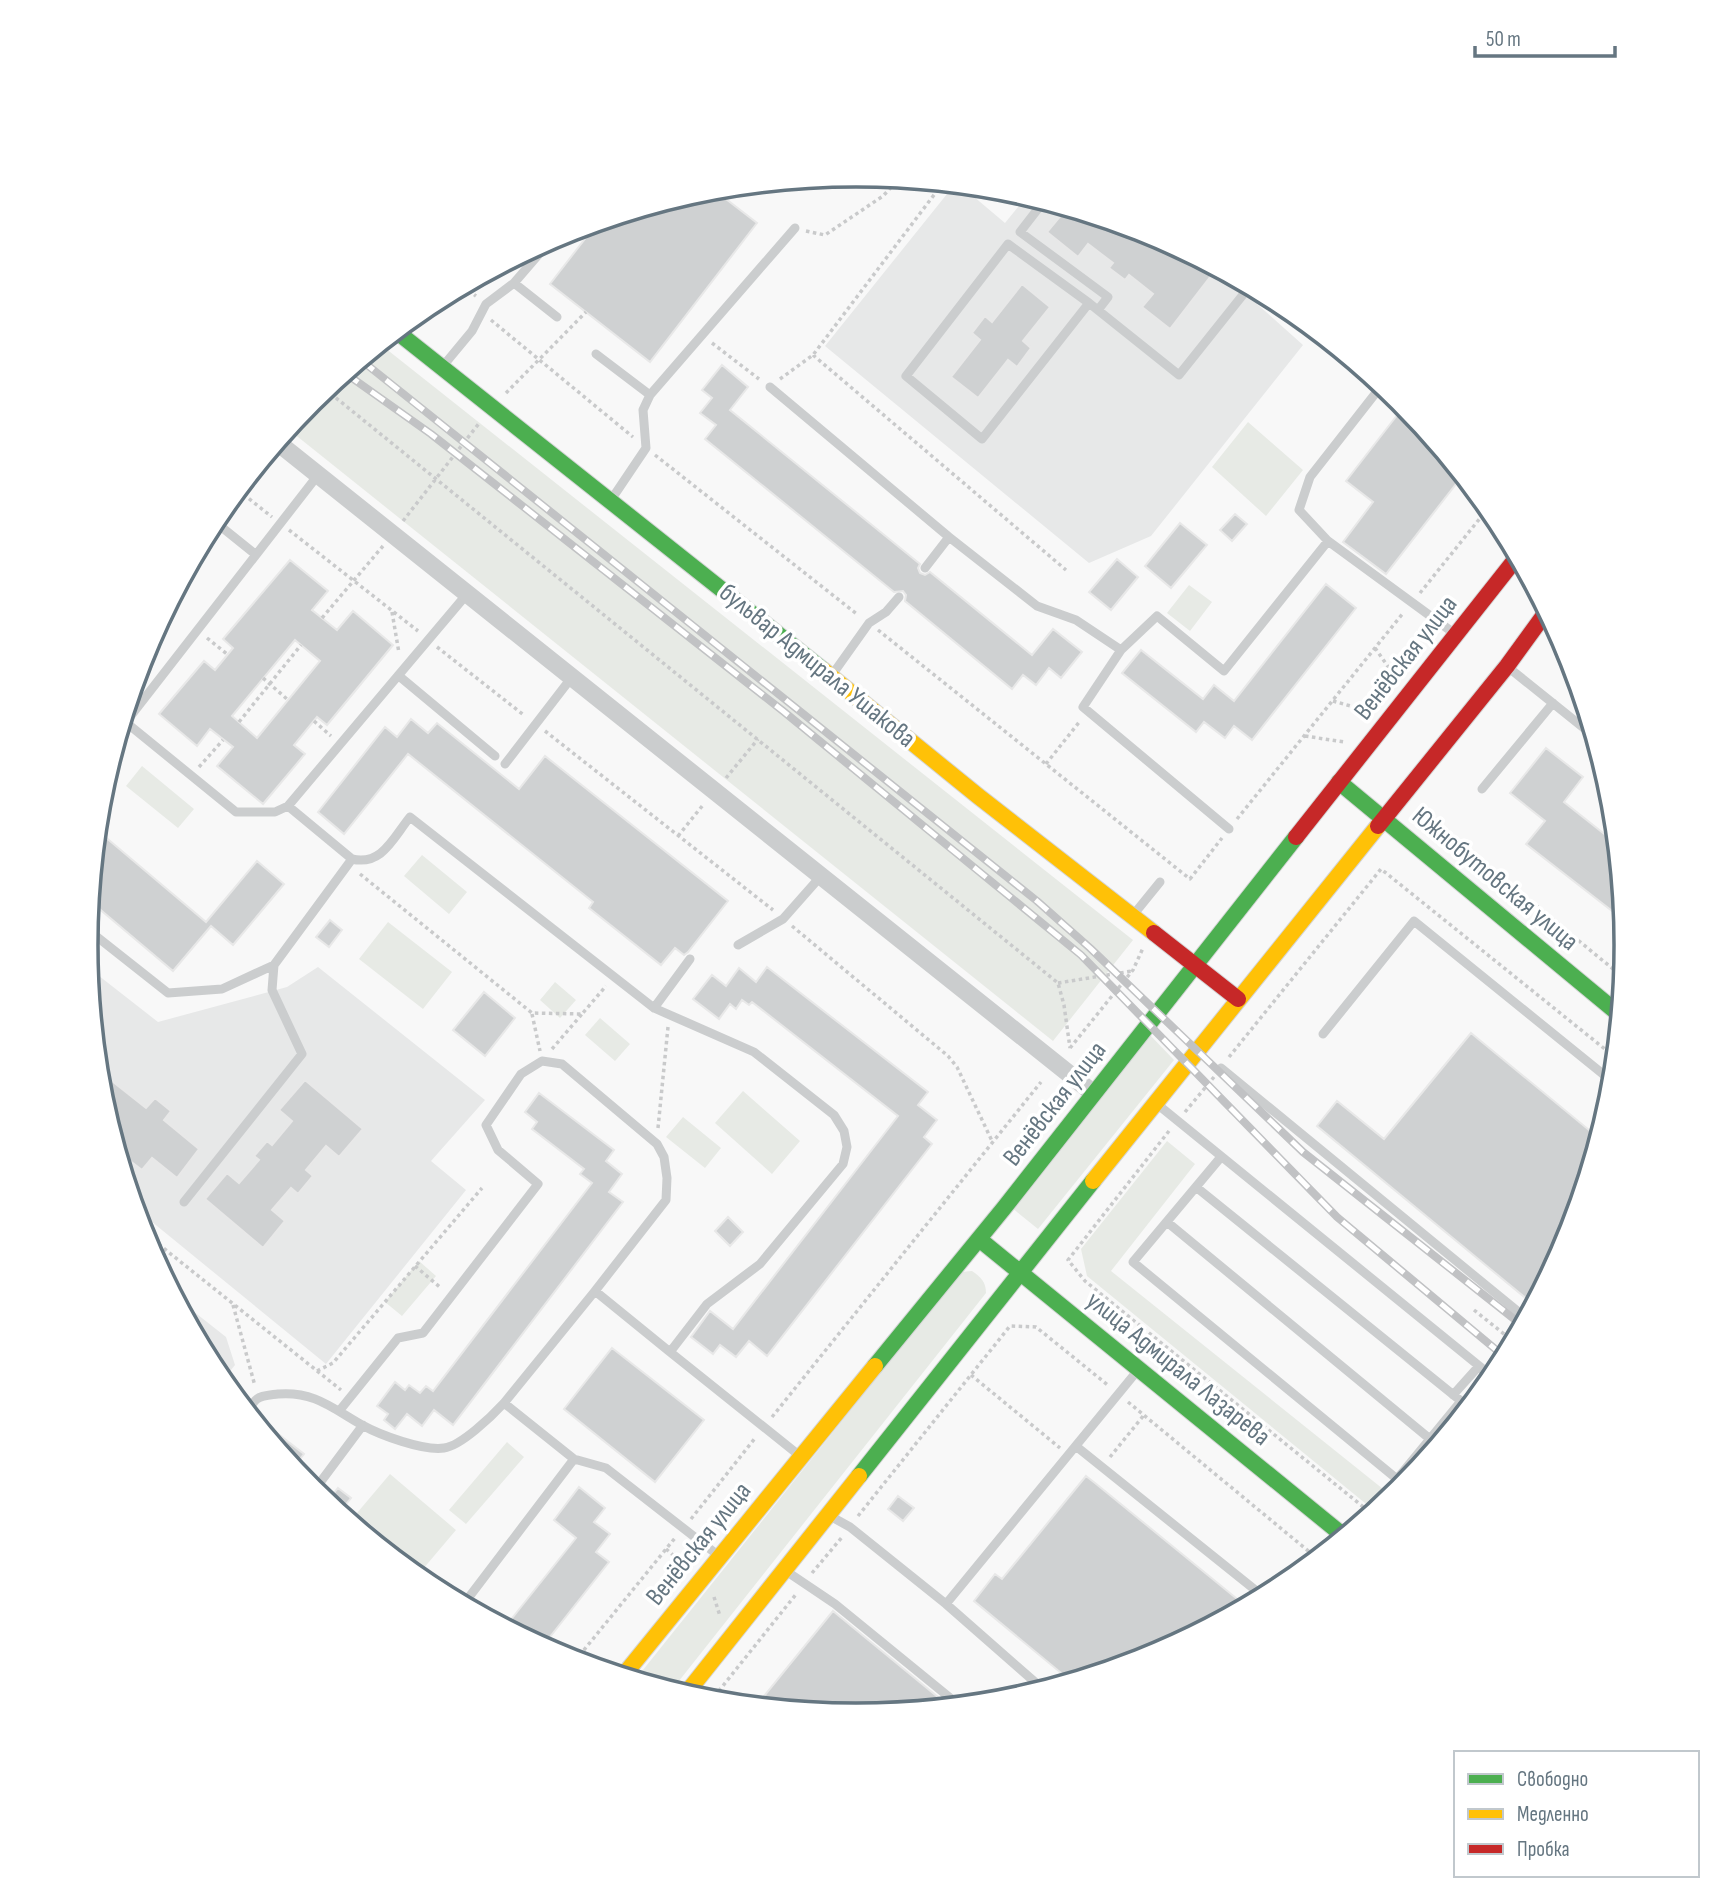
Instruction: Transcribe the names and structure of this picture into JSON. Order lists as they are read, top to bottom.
{
  "streets": {
    "main road": [
      "Венёвская улица",
      "бульвар Адмирала Ушакова",
      "Южнобутовская улица",
      "улица Адмирала Лазарева"
    ]
  },
  "crossings": [
    ["Венёвская улица", "бульвар Адмирала Ушакова"],
    ["Венёвская улица", "Южнобутовская улица"],
    ["Венёвская улица", "улица Адмирала Лазарева"]
  ],
  "legend": ["Свободно", "Медленно", "Пробка"],
  "scale_bar": "50 m"
}
